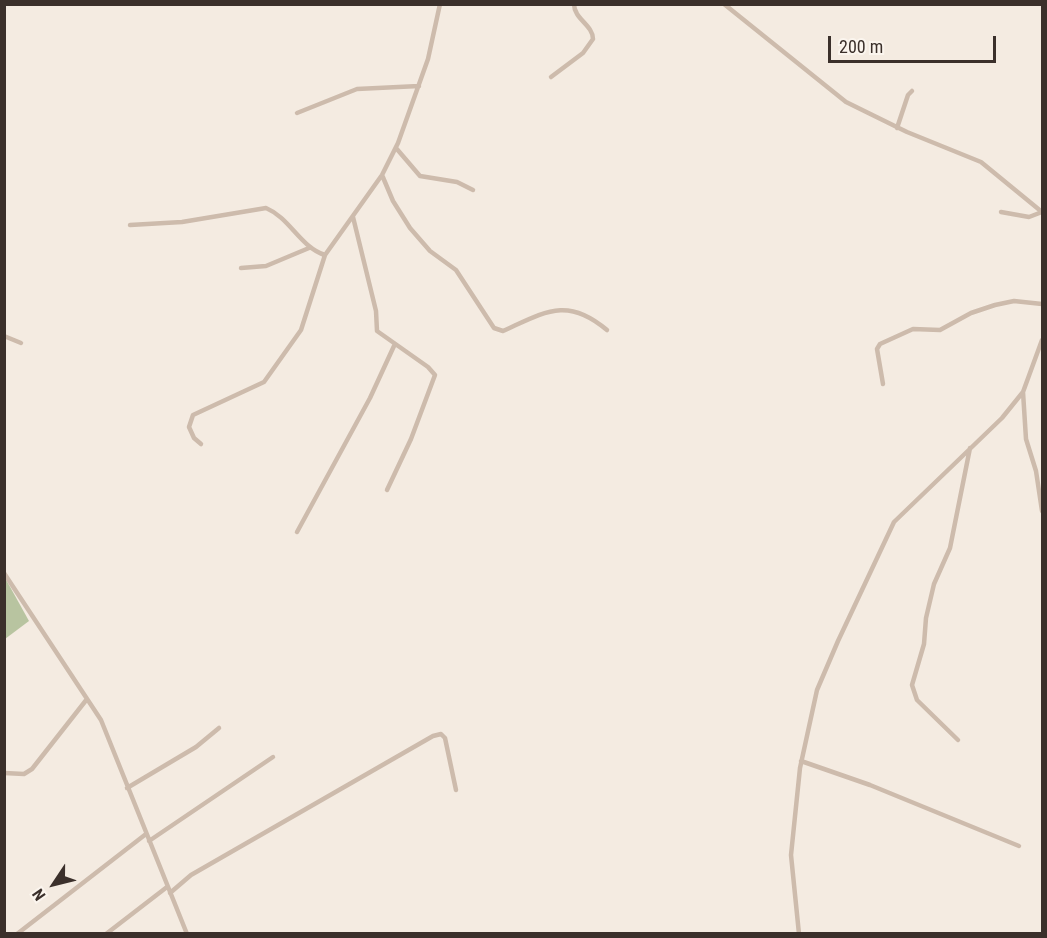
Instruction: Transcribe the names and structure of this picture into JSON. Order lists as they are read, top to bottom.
{
  "scale_bar": "200 m",
  "north": "bottom left"
}
